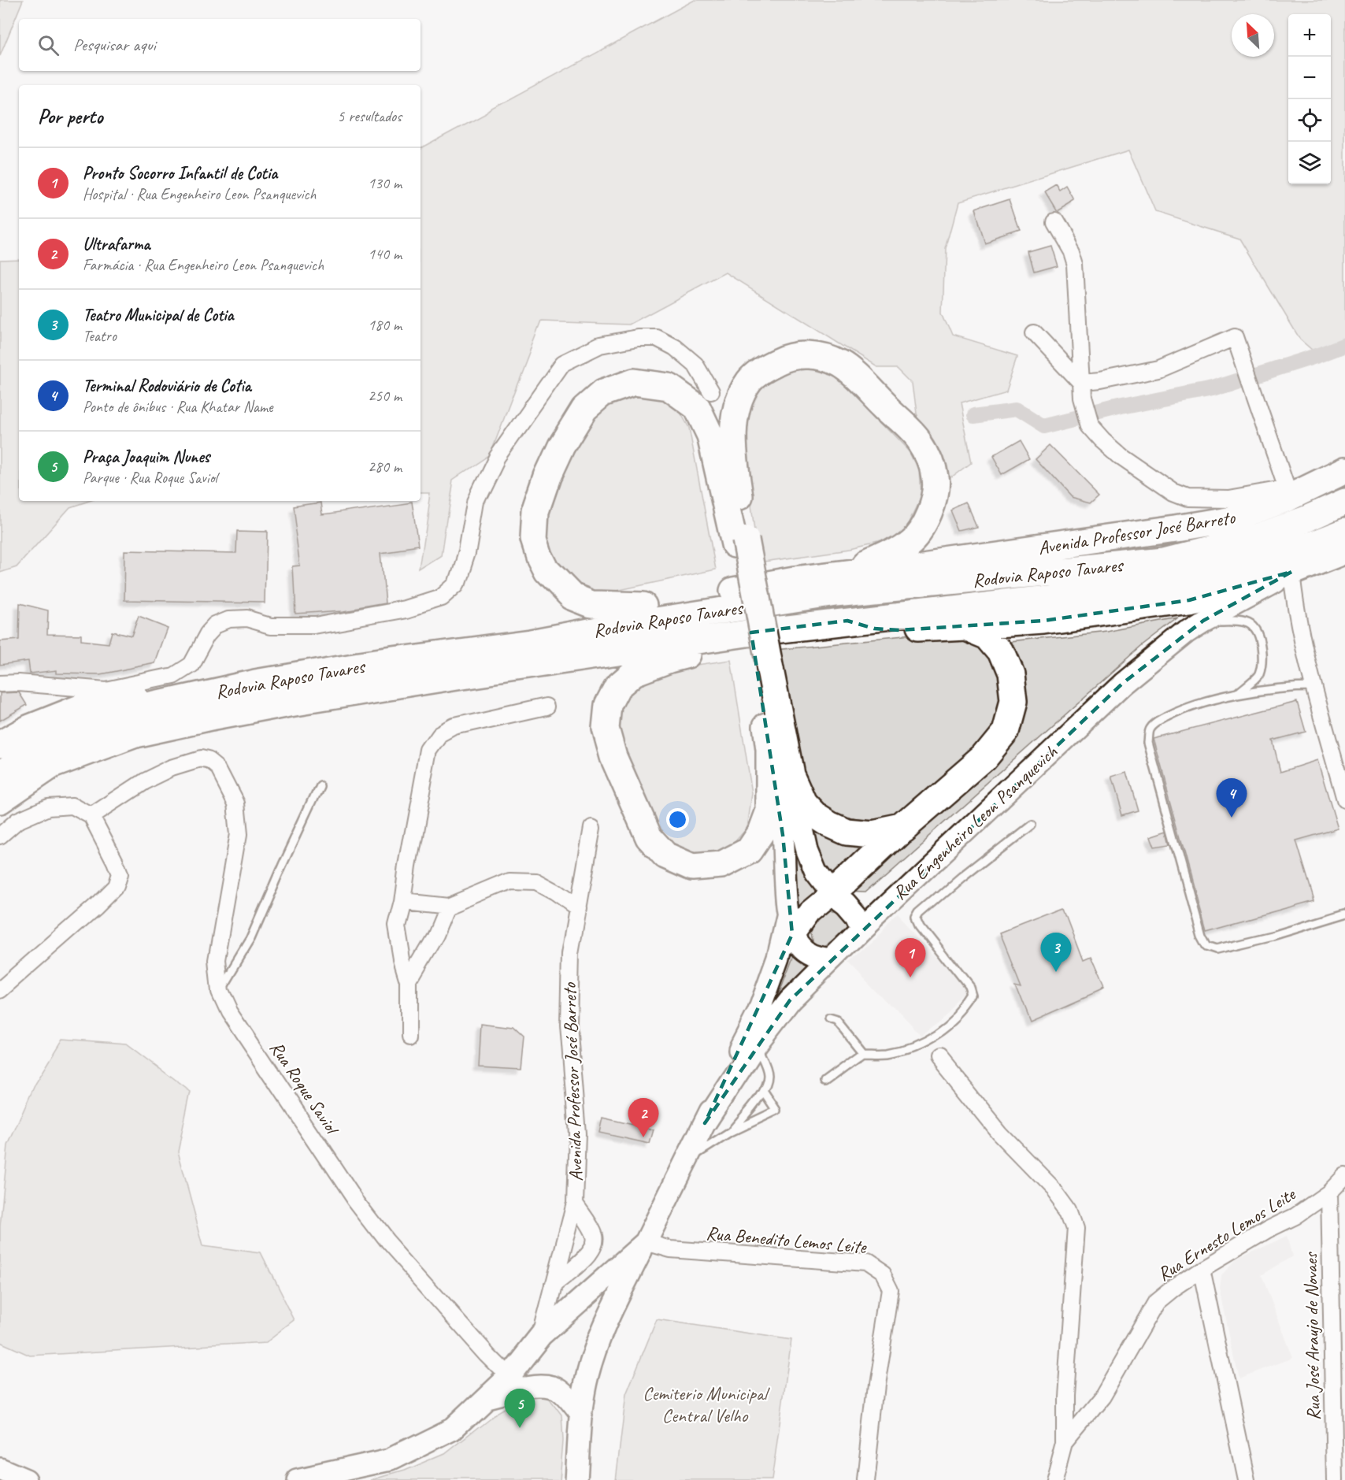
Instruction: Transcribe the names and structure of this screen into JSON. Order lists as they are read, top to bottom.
{
  "streets": {
    "highway": ["Avenida Professor José Barreto", "Rodovia Raposo Tavares"],
    "main road": ["Rua Engenheiro Leon Psanquevich"],
    "street": [
      "Rua Roque Saviol",
      "Rua Ernesto Lemos Leite",
      "Rua Benedito Lemos Leite",
      "Rua José Araujo de Novaes"
    ]
  },
  "crossings": [
    ["Avenida Professor José Barreto", "Rodovia Raposo Tavares"],
    ["Avenida Professor José Barreto", "Rua Engenheiro Leon Psanquevich"],
    ["Rua Engenheiro Leon Psanquevich", "Rua Roque Saviol"],
    ["Rua Engenheiro Leon Psanquevich", "Rua Benedito Lemos Leite"],
    ["Rua Ernesto Lemos Leite", "Rua José Araujo de Novaes"]
  ],
  "parks": ["Cemiterio Municipal Central Velho"],
  "north": "top left",
  "page": {
    "map_buttons": ["+", "−"],
    "search": "Pesquisar aqui",
    "heading": ["Por perto", "5 resultados"],
    "list": [
      {
        "mark": "1",
        "name": "Pronto Socorro Infantil de Cotia",
        "note": "Hospital · Rua Engenheiro Leon Psanquevich",
        "value": "130 m"
      },
      {
        "mark": "2",
        "name": "Ultrafarma",
        "note": "Farmácia · Rua Engenheiro Leon Psanquevich",
        "value": "140 m"
      },
      {
        "mark": "3",
        "name": "Teatro Municipal de Cotia",
        "note": "Teatro",
        "value": "180 m"
      },
      {
        "mark": "4",
        "name": "Terminal Rodoviário de Cotia",
        "note": "Ponto de ônibus · Rua Khatar Name",
        "value": "250 m"
      },
      {
        "mark": "5",
        "name": "Praça Joaquim Nunes",
        "note": "Parque · Rua Roque Saviol",
        "value": "280 m"
      }
    ],
    "pins": [
      "4",
      "3",
      "1",
      "2",
      "5"
    ]
  }
}
